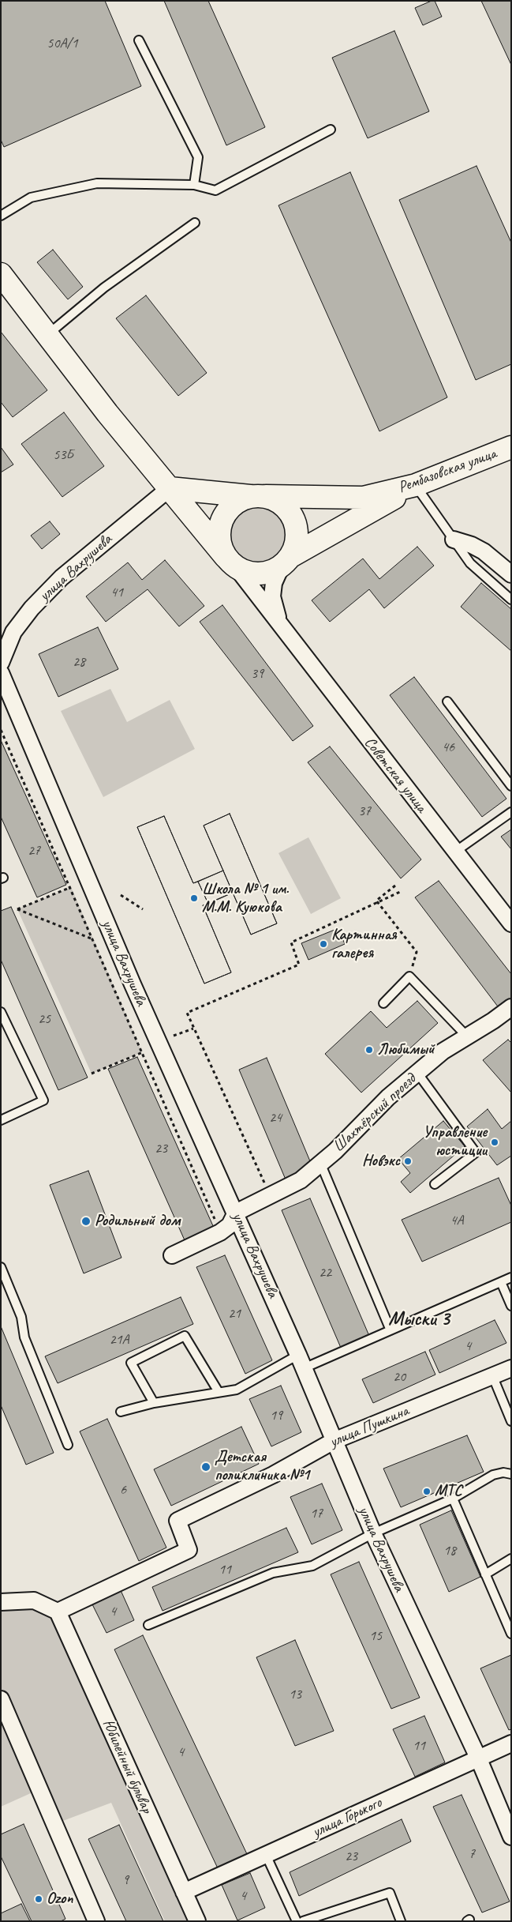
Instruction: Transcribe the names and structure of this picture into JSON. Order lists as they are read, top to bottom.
{
  "streets": {
    "main road": ["Рембазовская улица"],
    "street": [
      "улица Вахрушева",
      "Советская улица",
      "Шахтёрский проезд",
      "улица Пушкина",
      "Юбилейный бульвар",
      "улица Горького"
    ]
  },
  "crossings": [
    ["Рембазовская улица", "улица Вахрушева"],
    ["Рембазовская улица", "Советская улица"],
    ["улица Вахрушева", "Шахтёрский проезд"],
    ["улица Вахрушева", "улица Пушкина"],
    ["улица Вахрушева", "улица Горького"],
    ["улица Пушкина", "Юбилейный бульвар"],
    ["Юбилейный бульвар", "улица Горького"]
  ],
  "districts": ["Мыски 3"],
  "places": [
    "Школа № 1 им. М.М. Куюкова",
    "Картинная галерея",
    "Любимый",
    "Управление юстиции",
    "Новэкс",
    "Родильный дом",
    "Детская поликлиника №1",
    "МТС",
    "Ozon"
  ],
  "house_numbers": [
    "50А/1",
    "53Б",
    "41",
    "28",
    "39",
    "46",
    "37",
    "27",
    "25",
    "24",
    "23",
    "4А",
    "22",
    "21",
    "21А",
    "4",
    "20",
    "19",
    "6",
    "17",
    "18",
    "11",
    "4",
    "15",
    "13",
    "11",
    "4",
    "7",
    "23",
    "9",
    "4"
  ]
}
